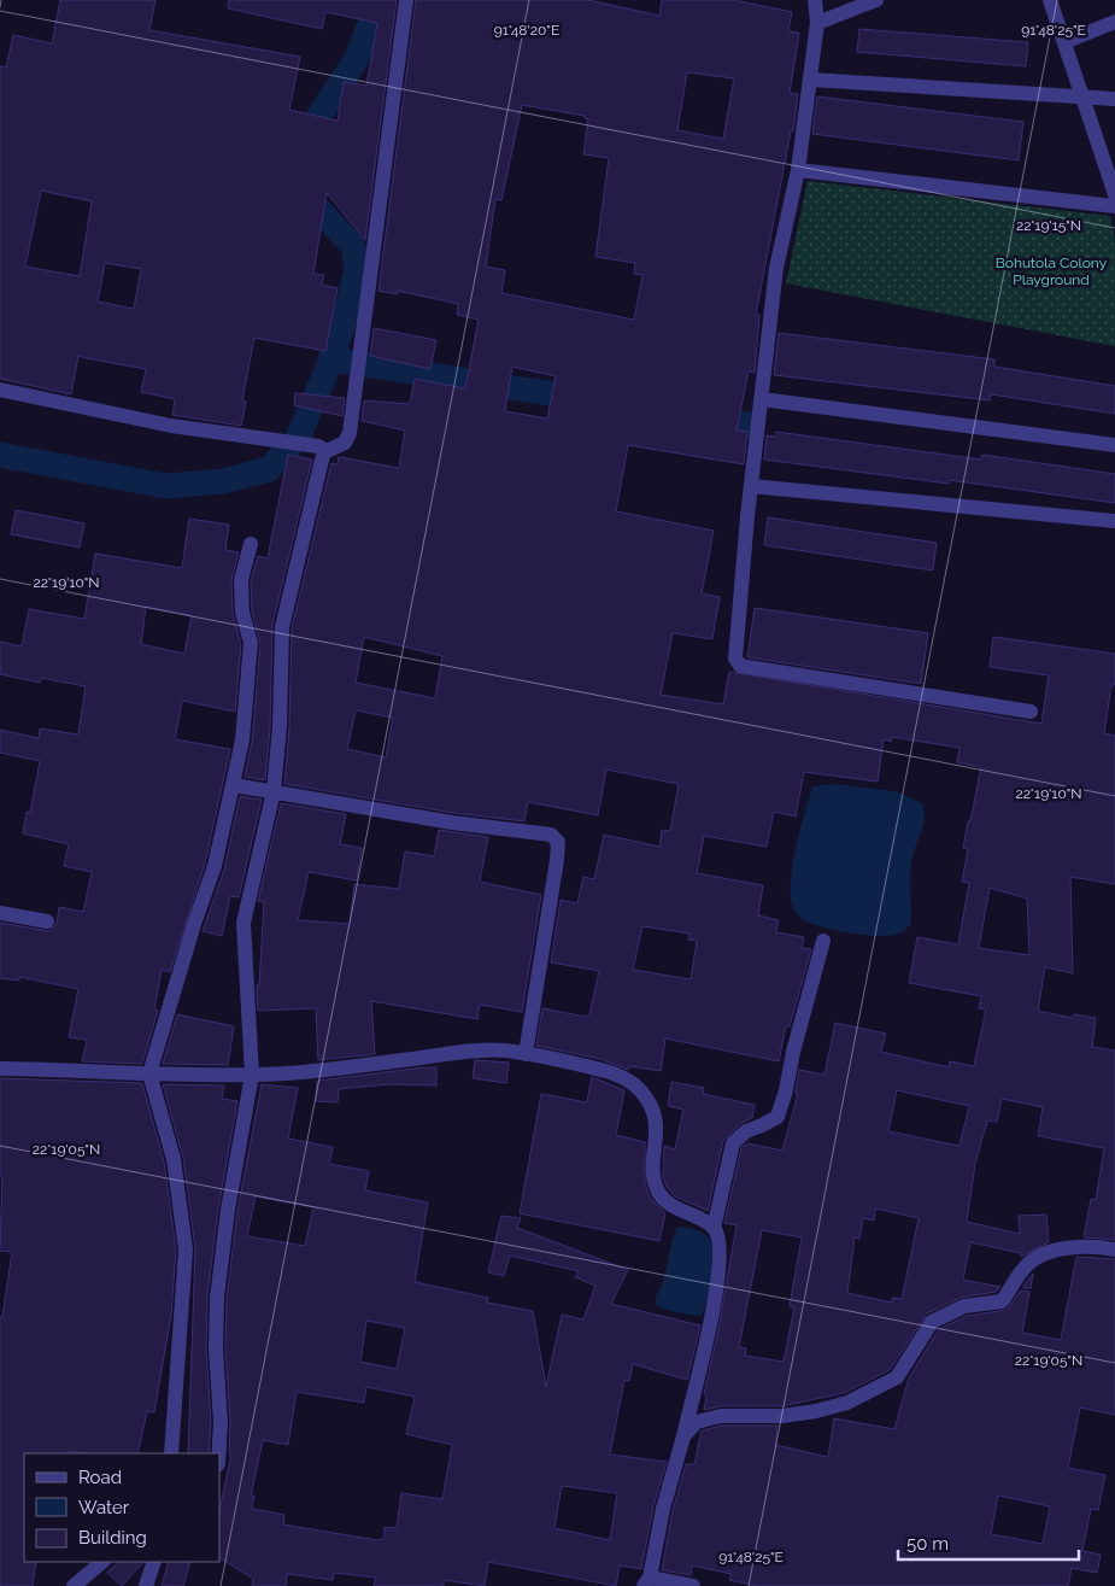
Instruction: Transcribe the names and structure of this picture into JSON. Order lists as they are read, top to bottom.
{
  "parks": ["Bohutola Colony Playground"],
  "legend": ["Road", "Water", "Building"],
  "scale_bar": "50 m",
  "coordinates": [
    "91°48'20\"E",
    "91°48'25\"E",
    "22°19'15\"N",
    "22°19'10\"N",
    "22°19'05\"N"
  ]
}
